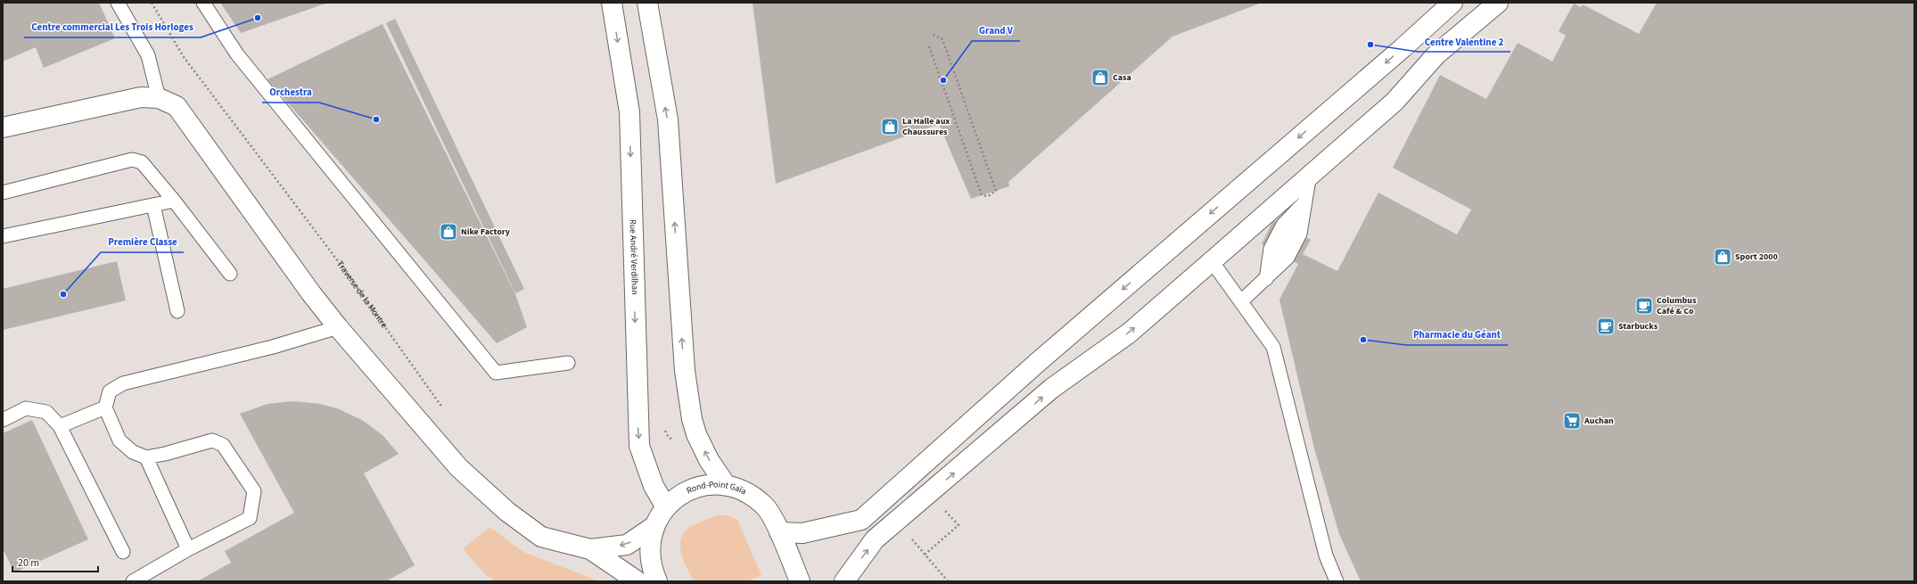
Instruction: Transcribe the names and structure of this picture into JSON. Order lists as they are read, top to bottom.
{
  "streets": {
    "street": ["Rue André Verdilhan", "Rond-Point Gaïa"],
    "path": ["Traverse de la Montre"]
  },
  "crossings": [
    ["Rue André Verdilhan", "Rond-Point Gaïa"]
  ],
  "places": {
    "other": [
      "Centre commercial Les Trois Horloges",
      "Centre Valentine 2",
      "Grand V",
      "Orchestra",
      "Première Classe",
      "Pharmacie du Géant"
    ],
    "shop": [
      "Casa",
      "La Halle aux Chaussures",
      "Nike Factory",
      "Sport 2000"
    ],
    "cafe": ["Columbus Café & Co", "Starbucks"],
    "supermarket": ["Auchan"]
  },
  "scale_bar": "20 m"
}
